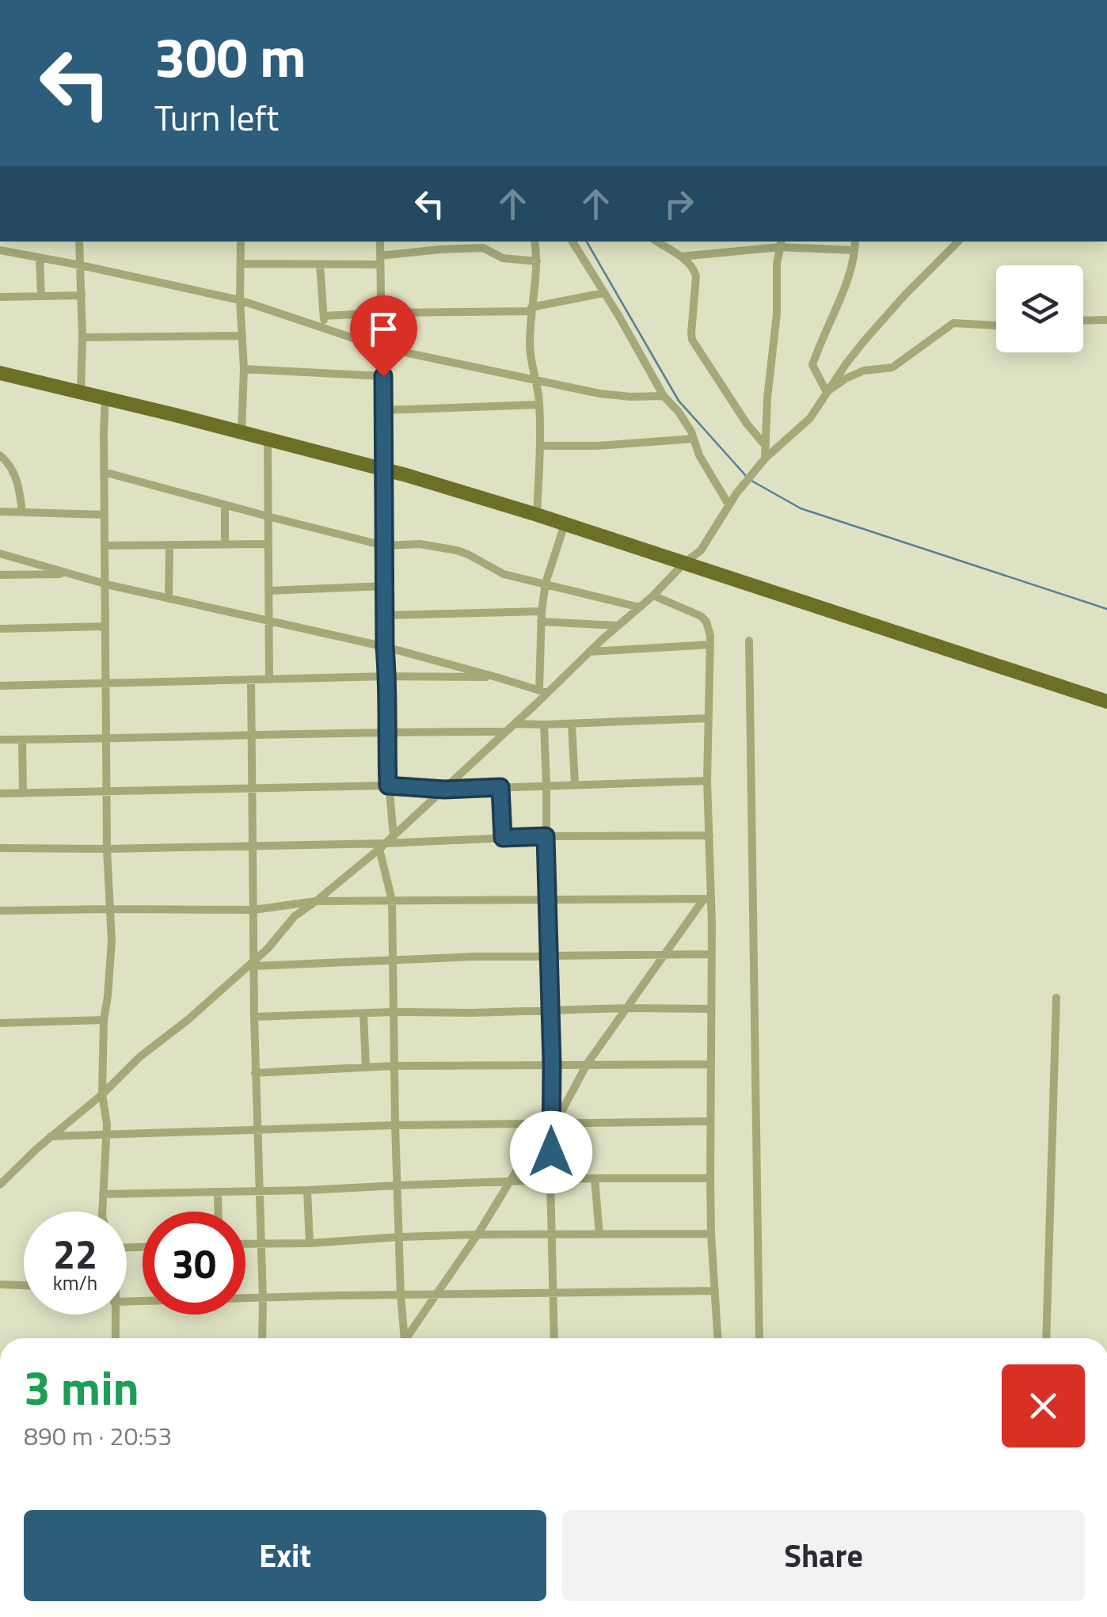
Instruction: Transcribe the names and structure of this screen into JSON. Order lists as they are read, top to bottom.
{
  "page": {
    "turn": ["300 m", "Turn left"],
    "speed": "22 km/h",
    "limit": "30",
    "heading": ["3 min", "890 m · 20:53"],
    "buttons": ["Exit", "Share"]
  }
}
